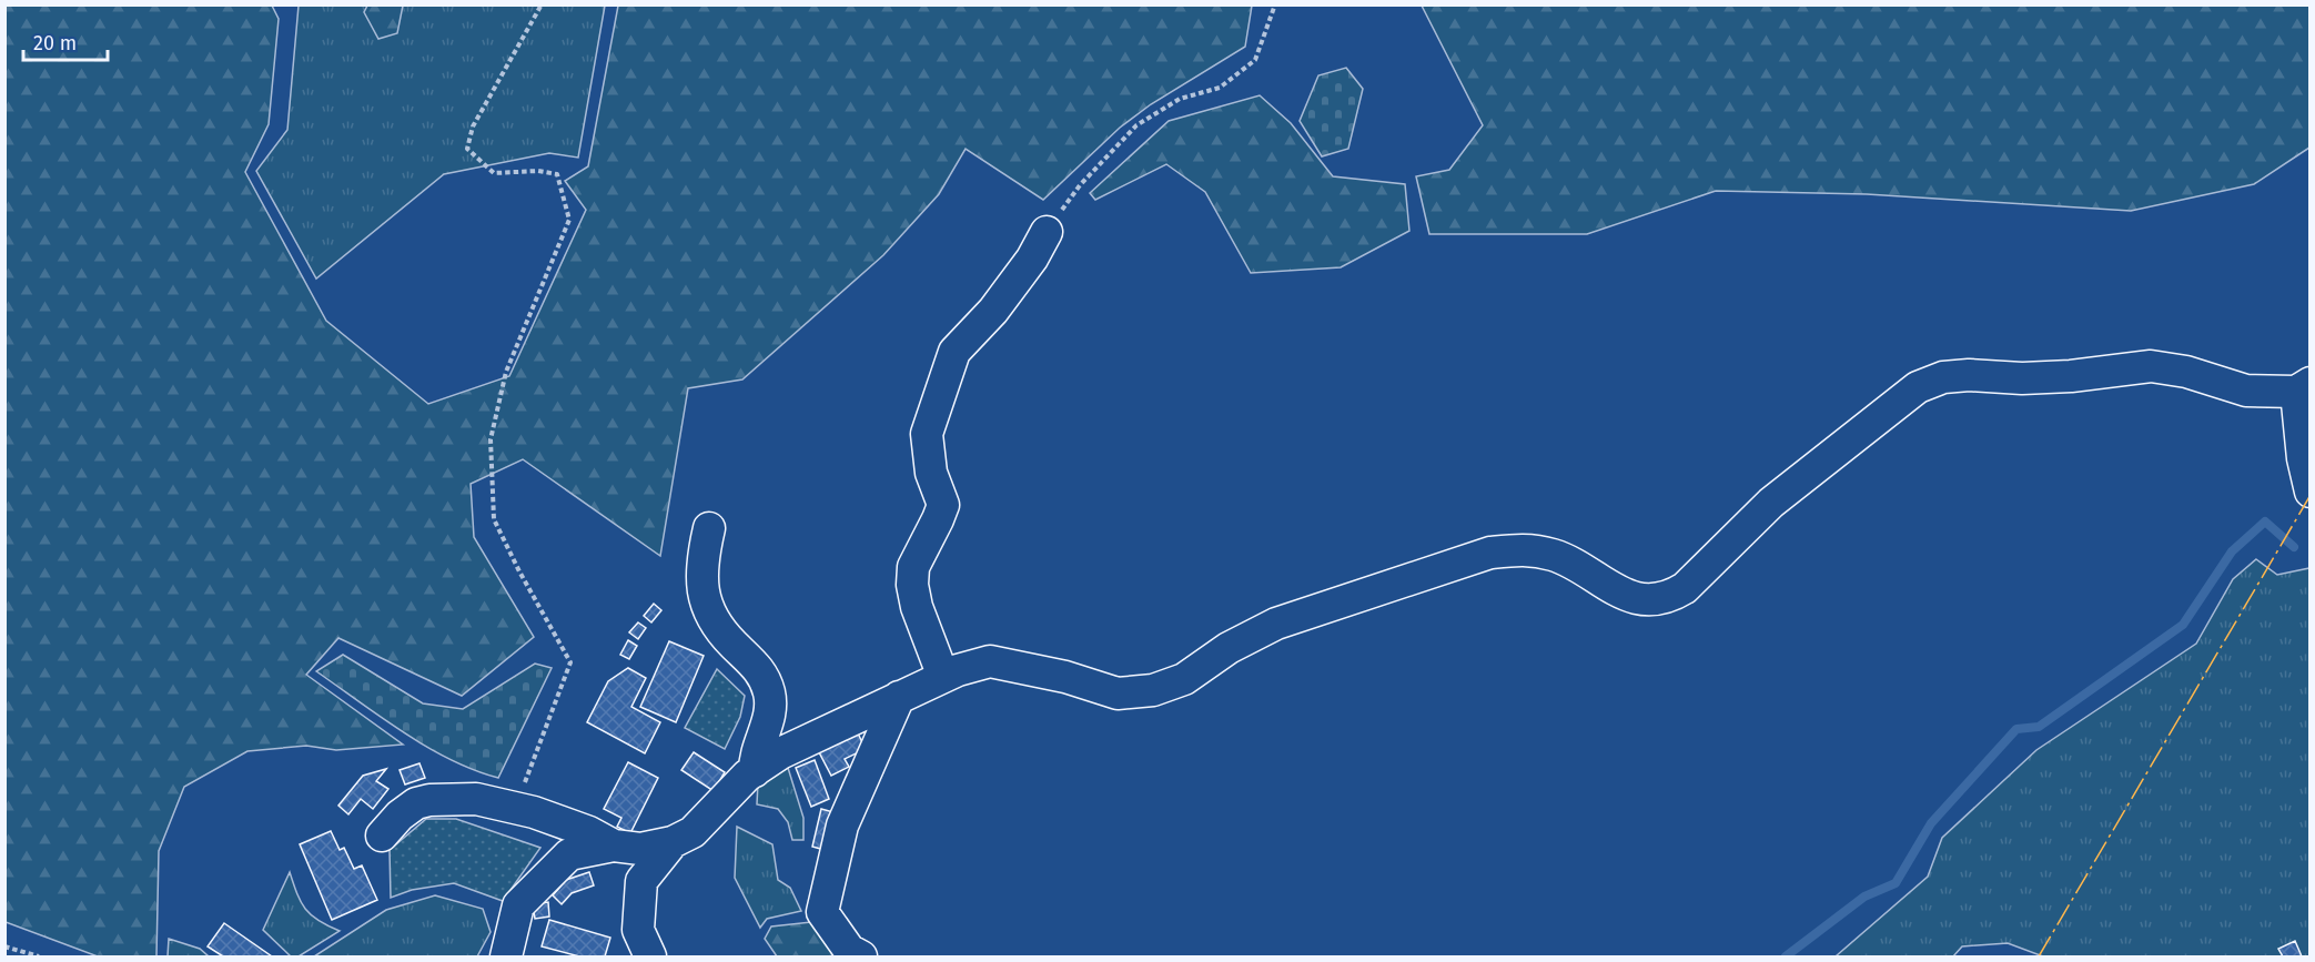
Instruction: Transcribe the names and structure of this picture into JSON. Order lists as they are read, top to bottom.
{
  "scale_bar": "20 m"
}
